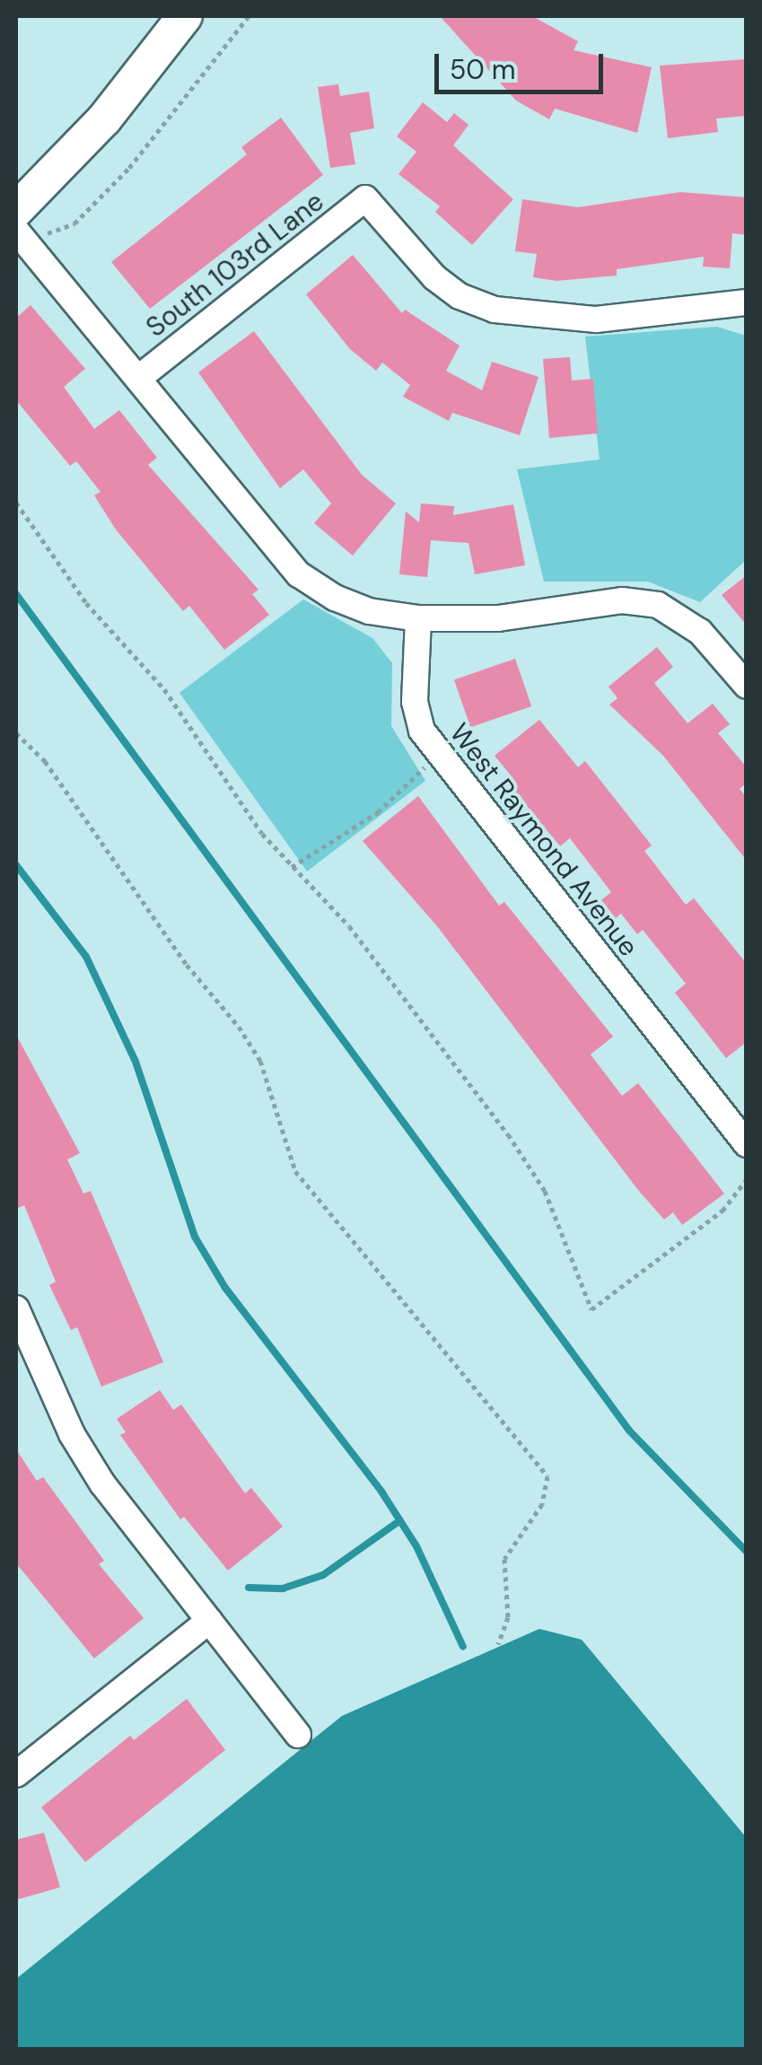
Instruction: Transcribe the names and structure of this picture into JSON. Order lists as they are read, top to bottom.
{
  "streets": {
    "street": ["South 103rd Lane", "West Raymond Avenue"]
  },
  "scale_bar": "50 m"
}
